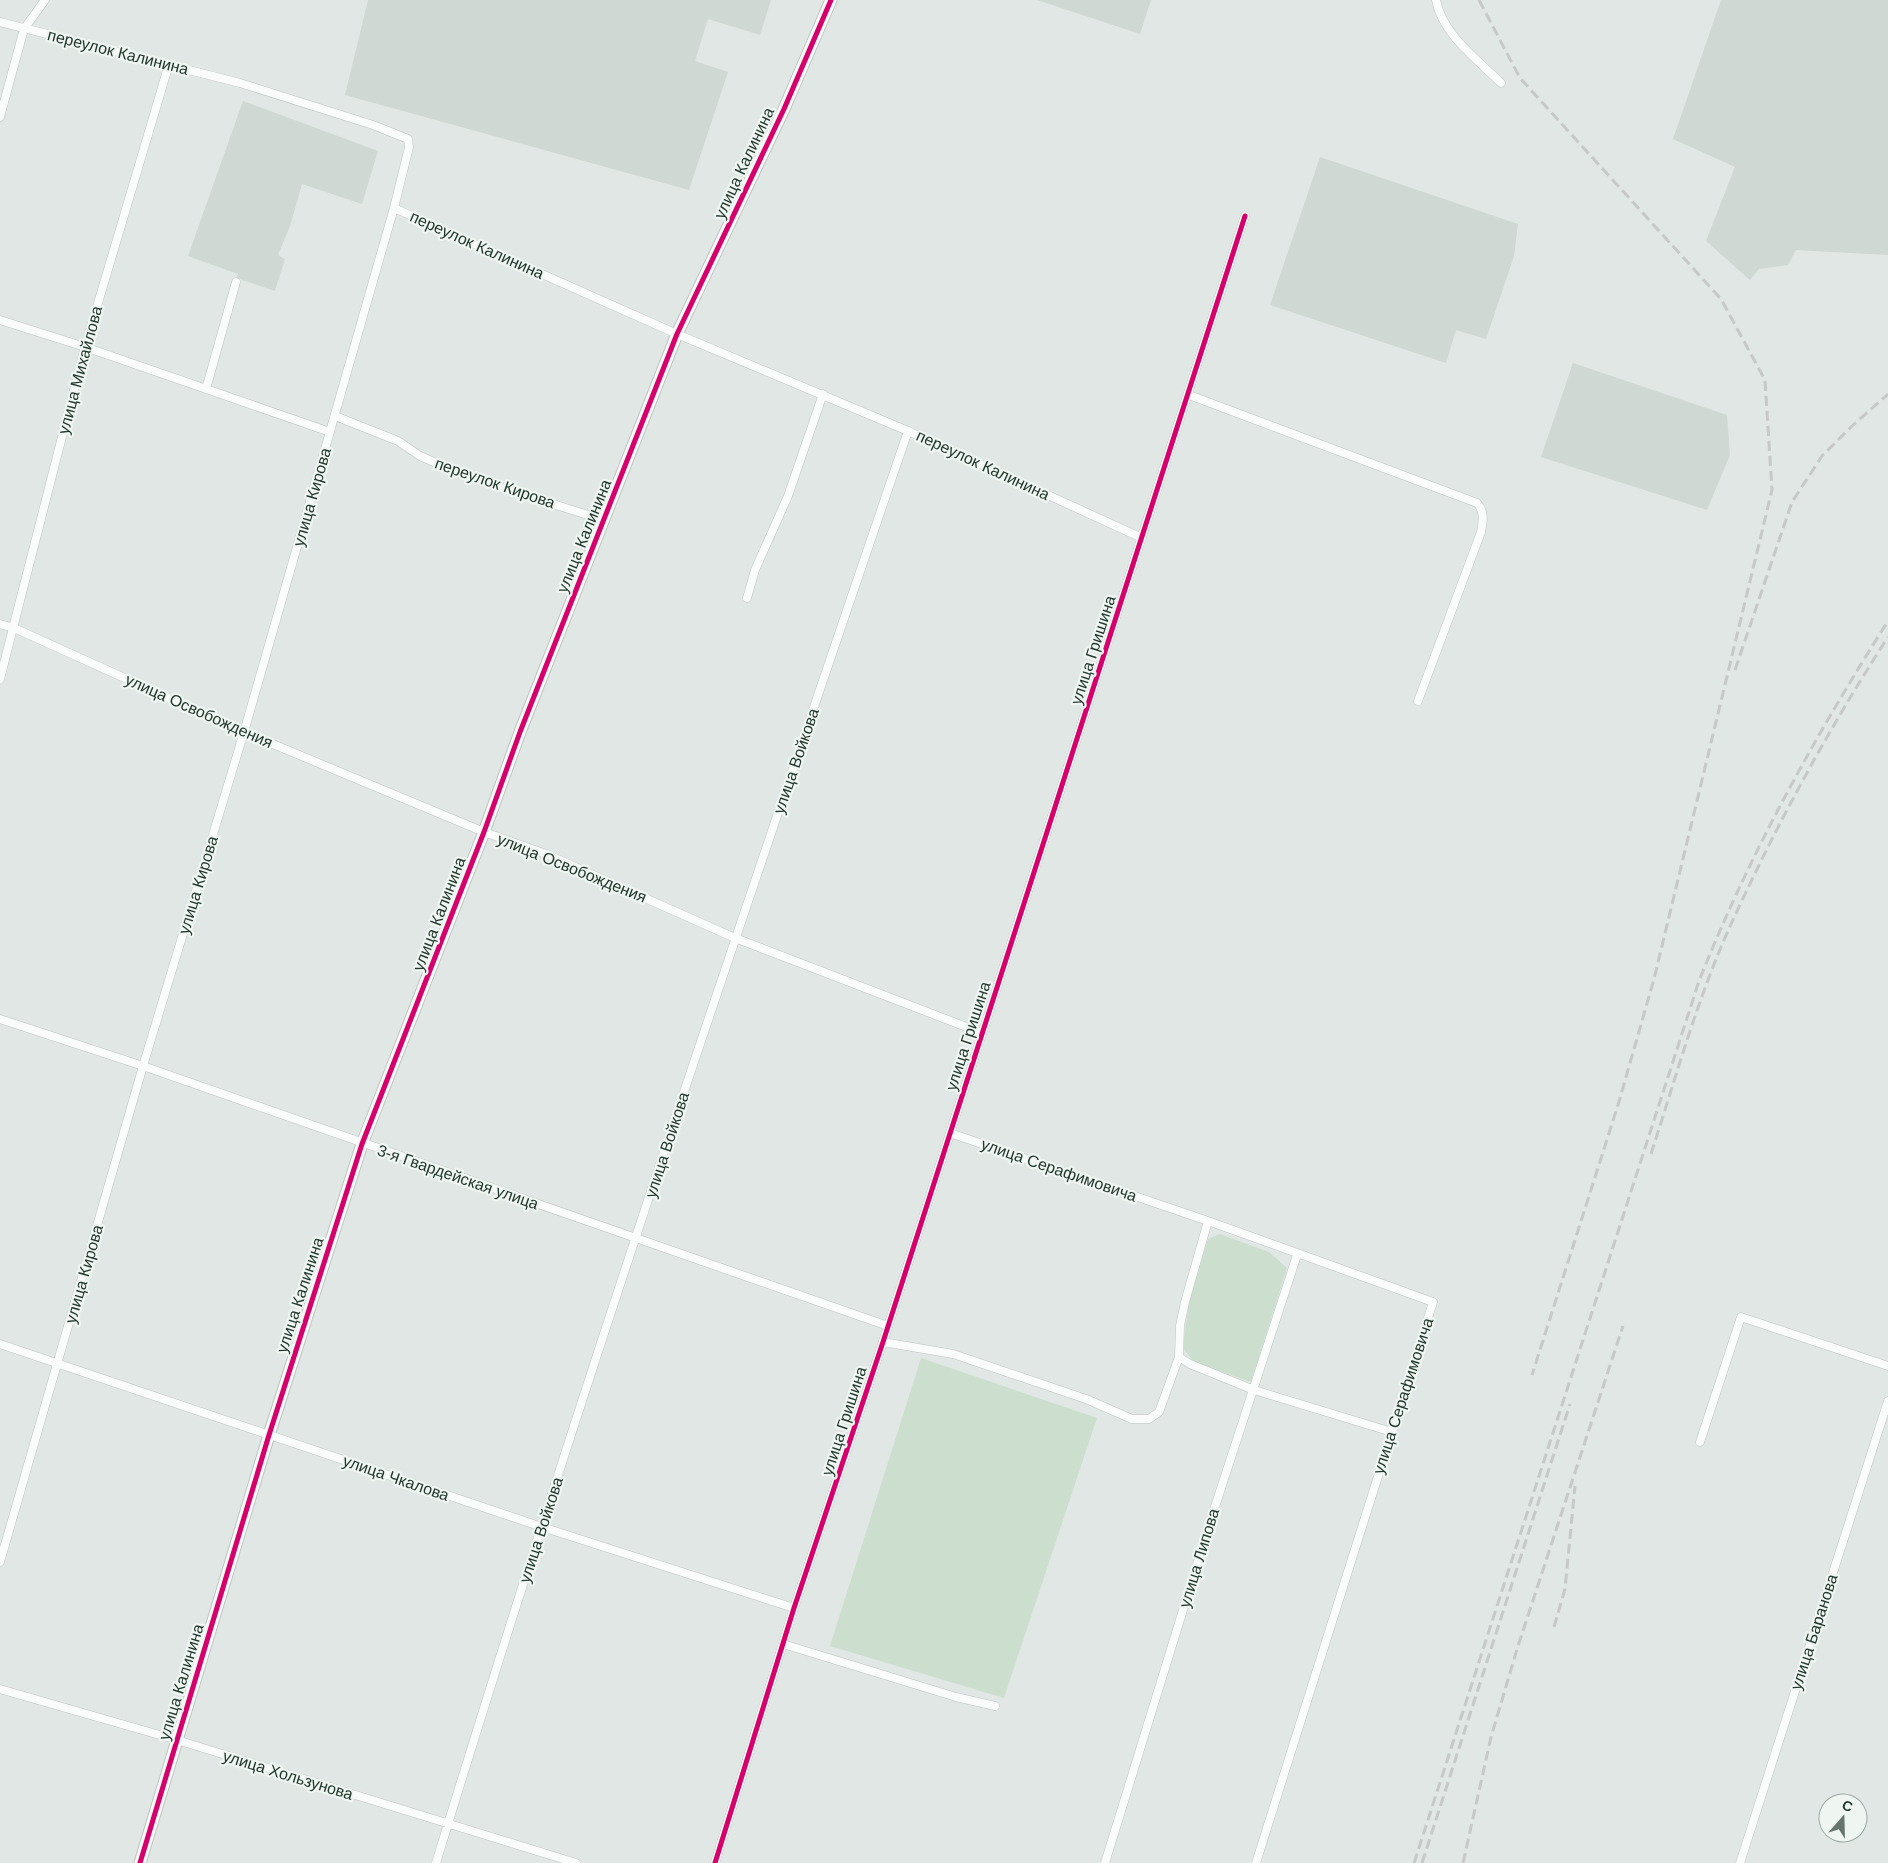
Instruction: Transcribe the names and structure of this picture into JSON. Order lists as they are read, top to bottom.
{
  "streets": {
    "street": [
      "переулок Калинина",
      "улица Калинина",
      "улица Михайлова",
      "переулок Кирова",
      "улица Кирова",
      "улица Гришина",
      "улица Освобождения",
      "улица Войкова",
      "улица Серафимовича",
      "3-я Гвардейская улица",
      "улица Чкалова",
      "улица Липова",
      "улица Баранова",
      "улица Хользунова"
    ]
  },
  "crossings": [
    ["переулок Калинина", "улица Калинина"],
    ["переулок Калинина", "улица Михайлова"],
    ["переулок Калинина", "улица Кирова"],
    ["переулок Калинина", "улица Гришина"],
    ["переулок Калинина", "улица Войкова"],
    ["улица Калинина", "переулок Кирова"],
    ["улица Калинина", "улица Освобождения"],
    ["улица Калинина", "3-я Гвардейская улица"],
    ["улица Калинина", "улица Чкалова"],
    ["улица Калинина", "улица Хользунова"],
    ["улица Михайлова", "улица Освобождения"],
    ["переулок Кирова", "улица Кирова"],
    ["улица Кирова", "улица Освобождения"],
    ["улица Кирова", "3-я Гвардейская улица"],
    ["улица Кирова", "улица Чкалова"],
    ["улица Гришина", "улица Освобождения"],
    ["улица Гришина", "улица Серафимовича"],
    ["улица Гришина", "3-я Гвардейская улица"],
    ["улица Гришина", "улица Чкалова"],
    ["улица Освобождения", "улица Войкова"],
    ["улица Войкова", "3-я Гвардейская улица"],
    ["улица Войкова", "улица Чкалова"],
    ["улица Войкова", "улица Хользунова"],
    ["улица Серафимовича", "улица Липова"]
  ],
  "north": "top"
}
